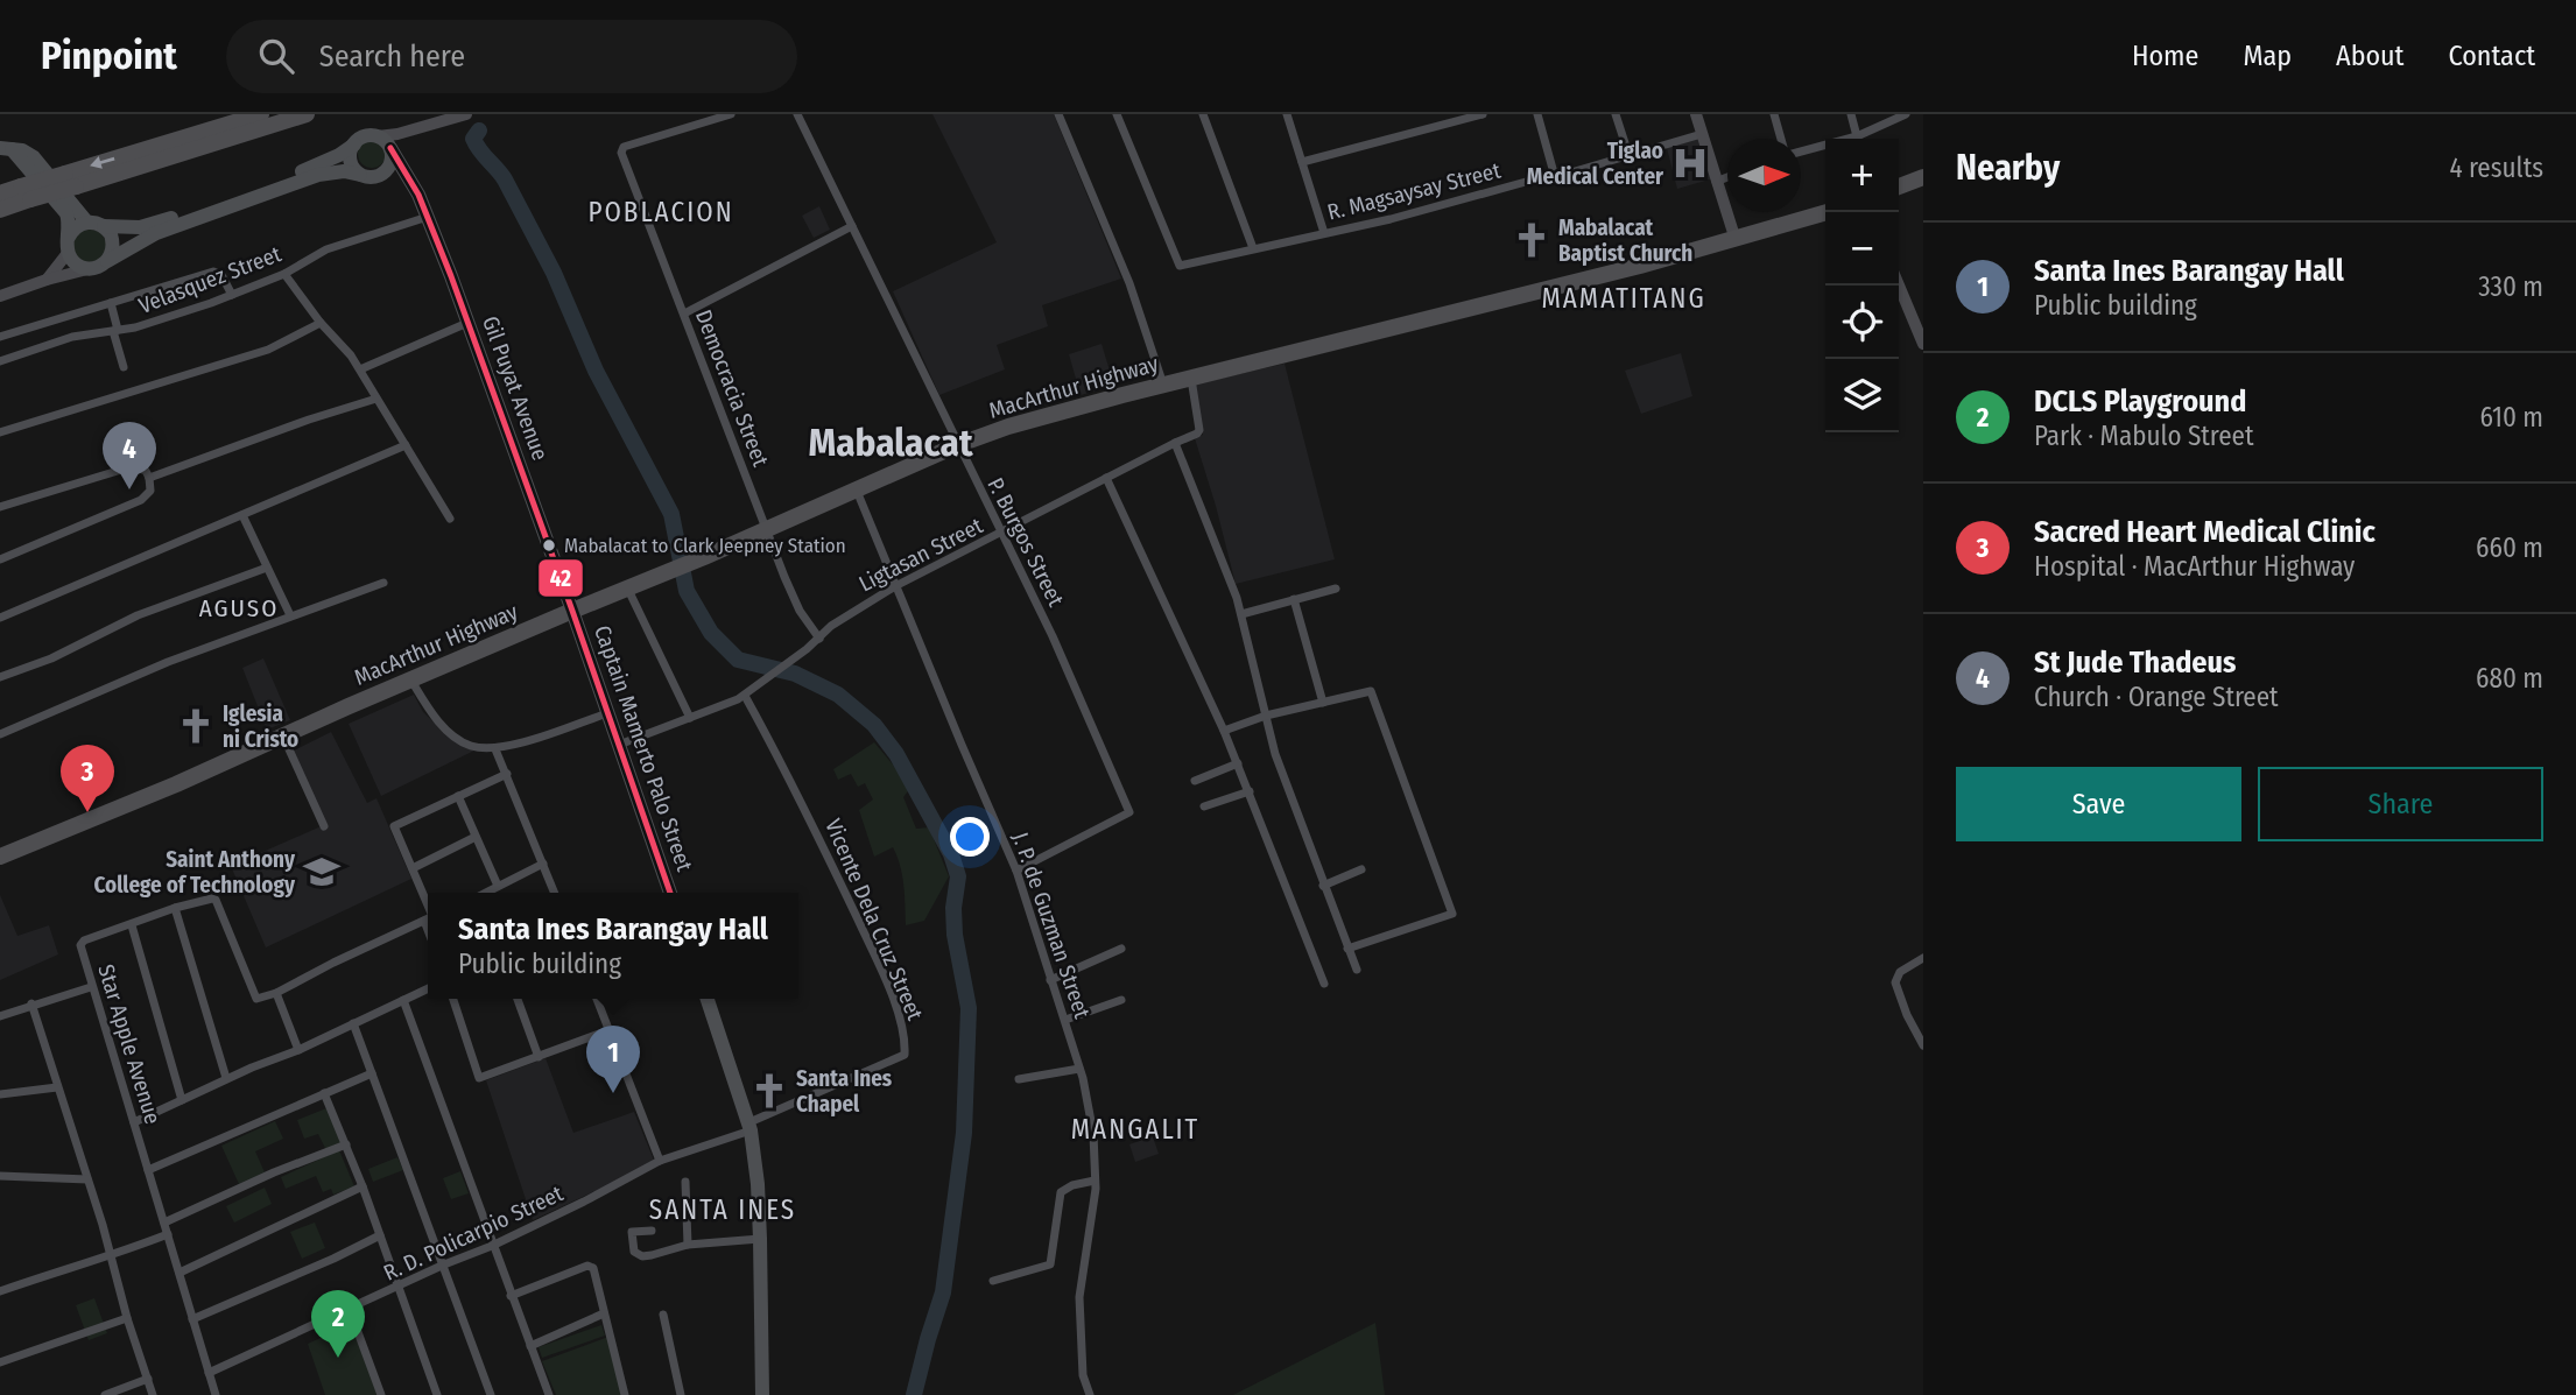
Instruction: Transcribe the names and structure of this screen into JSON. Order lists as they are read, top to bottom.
{
  "streets": {
    "highway": ["MacArthur Highway"],
    "main road": ["Gil Puyat Avenue", "Captain Mamerto Palo Street"],
    "street": [
      "R. Magsaysay Street",
      "Velasquez Street",
      "Democracia Street",
      "P. Burgos Street",
      "Ligtasan Street",
      "Vicente Dela Cruz Street",
      "J. P. de Guzman Street",
      "Star Apple Avenue",
      "R. D. Policarpio Street"
    ]
  },
  "crossings": [
    ["Velasquez Street", "Gil Puyat Avenue"],
    ["MacArthur Highway", "Gil Puyat Avenue"],
    ["MacArthur Highway", "Democracia Street"],
    ["MacArthur Highway", "P. Burgos Street"],
    ["MacArthur Highway", "Ligtasan Street"],
    ["MacArthur Highway", "Captain Mamerto Palo Street"],
    ["MacArthur Highway", "J. P. de Guzman Street"],
    ["Gil Puyat Avenue", "Captain Mamerto Palo Street"],
    ["Democracia Street", "Ligtasan Street"],
    ["P. Burgos Street", "Ligtasan Street"],
    ["P. Burgos Street", "J. P. de Guzman Street"],
    ["Ligtasan Street", "Captain Mamerto Palo Street"],
    ["Ligtasan Street", "Vicente Dela Cruz Street"],
    ["Ligtasan Street", "J. P. de Guzman Street"],
    ["Vicente Dela Cruz Street", "R. D. Policarpio Street"],
    ["Star Apple Avenue", "R. D. Policarpio Street"]
  ],
  "districts": [
    "POBLACION",
    "MAMATITANG",
    "Mabalacat",
    "AGUSO",
    "MANGALIT",
    "SANTA INES"
  ],
  "places": {
    "hospital": ["Tiglao Medical Center"],
    "church": ["Mabalacat Baptist Church", "Iglesia ni Cristo", "Santa Ines Chapel"],
    "other": ["Mabalacat to Clark Jeepney Station"],
    "school or university": ["Saint Anthony College of Technology"]
  },
  "lines": ["transit line 42"],
  "north": "right",
  "page": {
    "header": "Pinpoint",
    "search": "Search here",
    "nav": [
      "Home",
      "Map",
      "About",
      "Contact"
    ],
    "heading": ["Nearby", "4 results"],
    "map_buttons": ["+", "−"],
    "list": [
      {
        "mark": "1",
        "name": "Santa Ines Barangay Hall",
        "note": "Public building",
        "value": "330 m"
      },
      {
        "mark": "2",
        "name": "DCLS Playground",
        "note": "Park · Mabulo Street",
        "value": "610 m"
      },
      {
        "mark": "3",
        "name": "Sacred Heart Medical Clinic",
        "note": "Hospital · MacArthur Highway",
        "value": "660 m"
      },
      {
        "mark": "4",
        "name": "St Jude Thadeus",
        "note": "Church · Orange Street",
        "value": "680 m"
      }
    ],
    "pins": [
      "4",
      "3",
      "1",
      "2"
    ],
    "buttons": ["Save", "Share"],
    "popup": ["Santa Ines Barangay Hall", "Public building"]
  }
}
